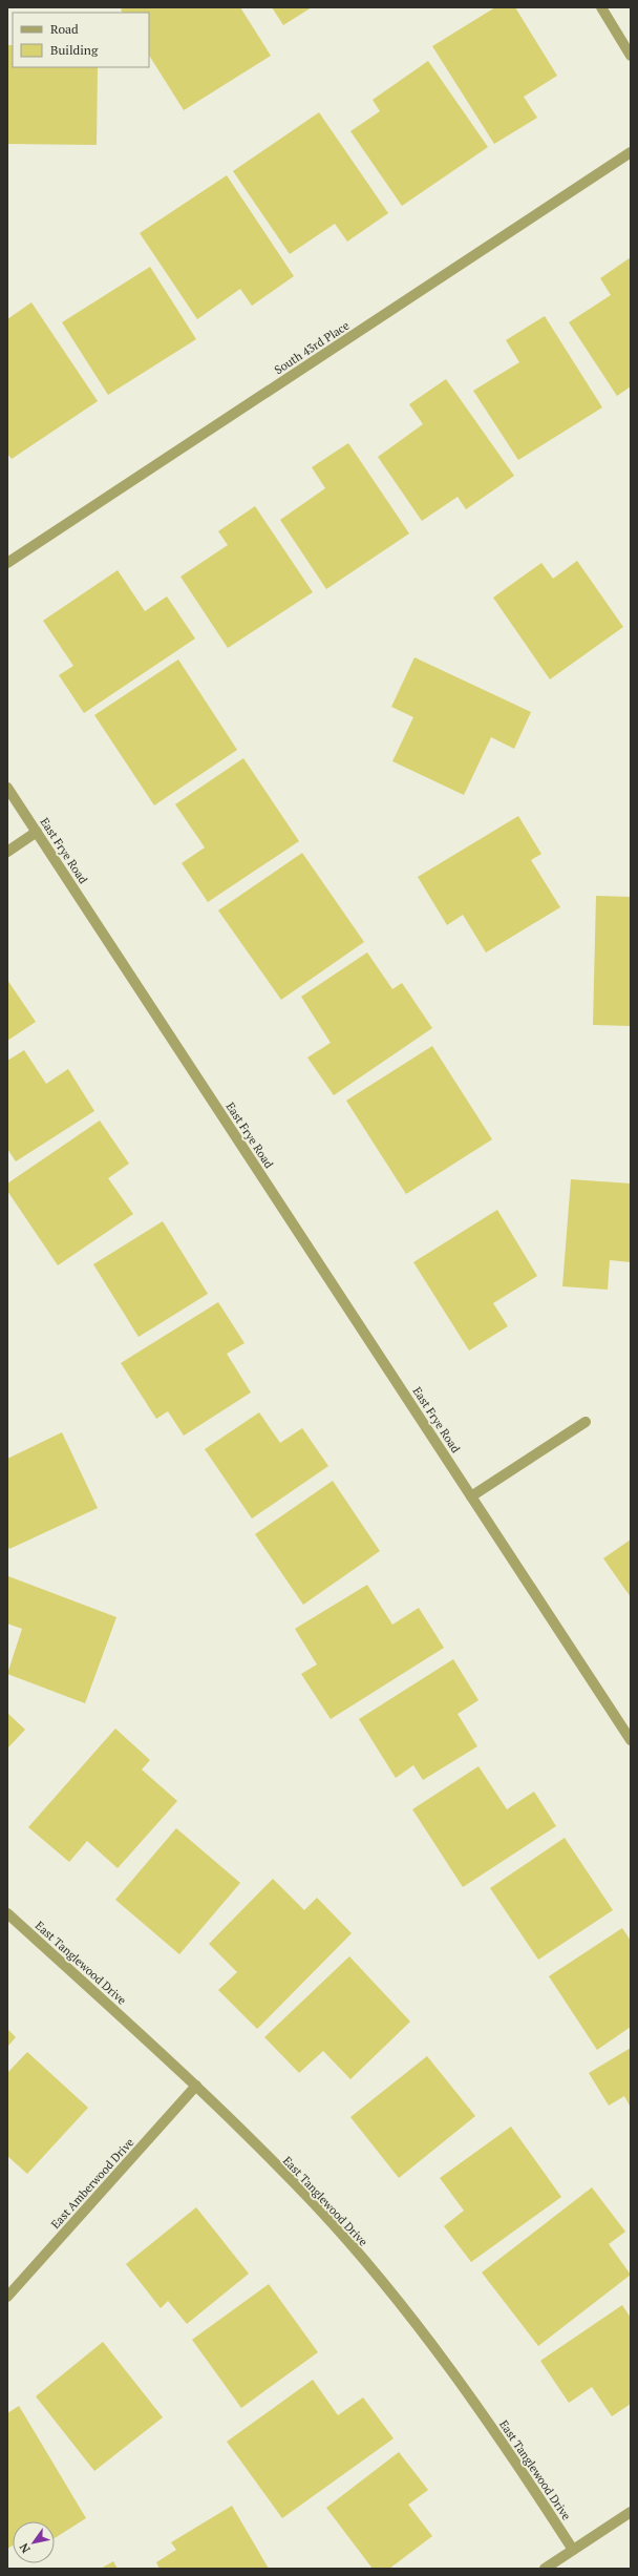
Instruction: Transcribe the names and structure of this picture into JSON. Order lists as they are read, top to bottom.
{
  "streets": {
    "street": [
      "South 43rd Place",
      "East Frye Road",
      "East Tanglewood Drive",
      "East Amberwood Drive"
    ]
  },
  "crossings": [
    ["East Tanglewood Drive", "East Amberwood Drive"]
  ],
  "legend": ["Road", "Building"],
  "north": "bottom left"
}
